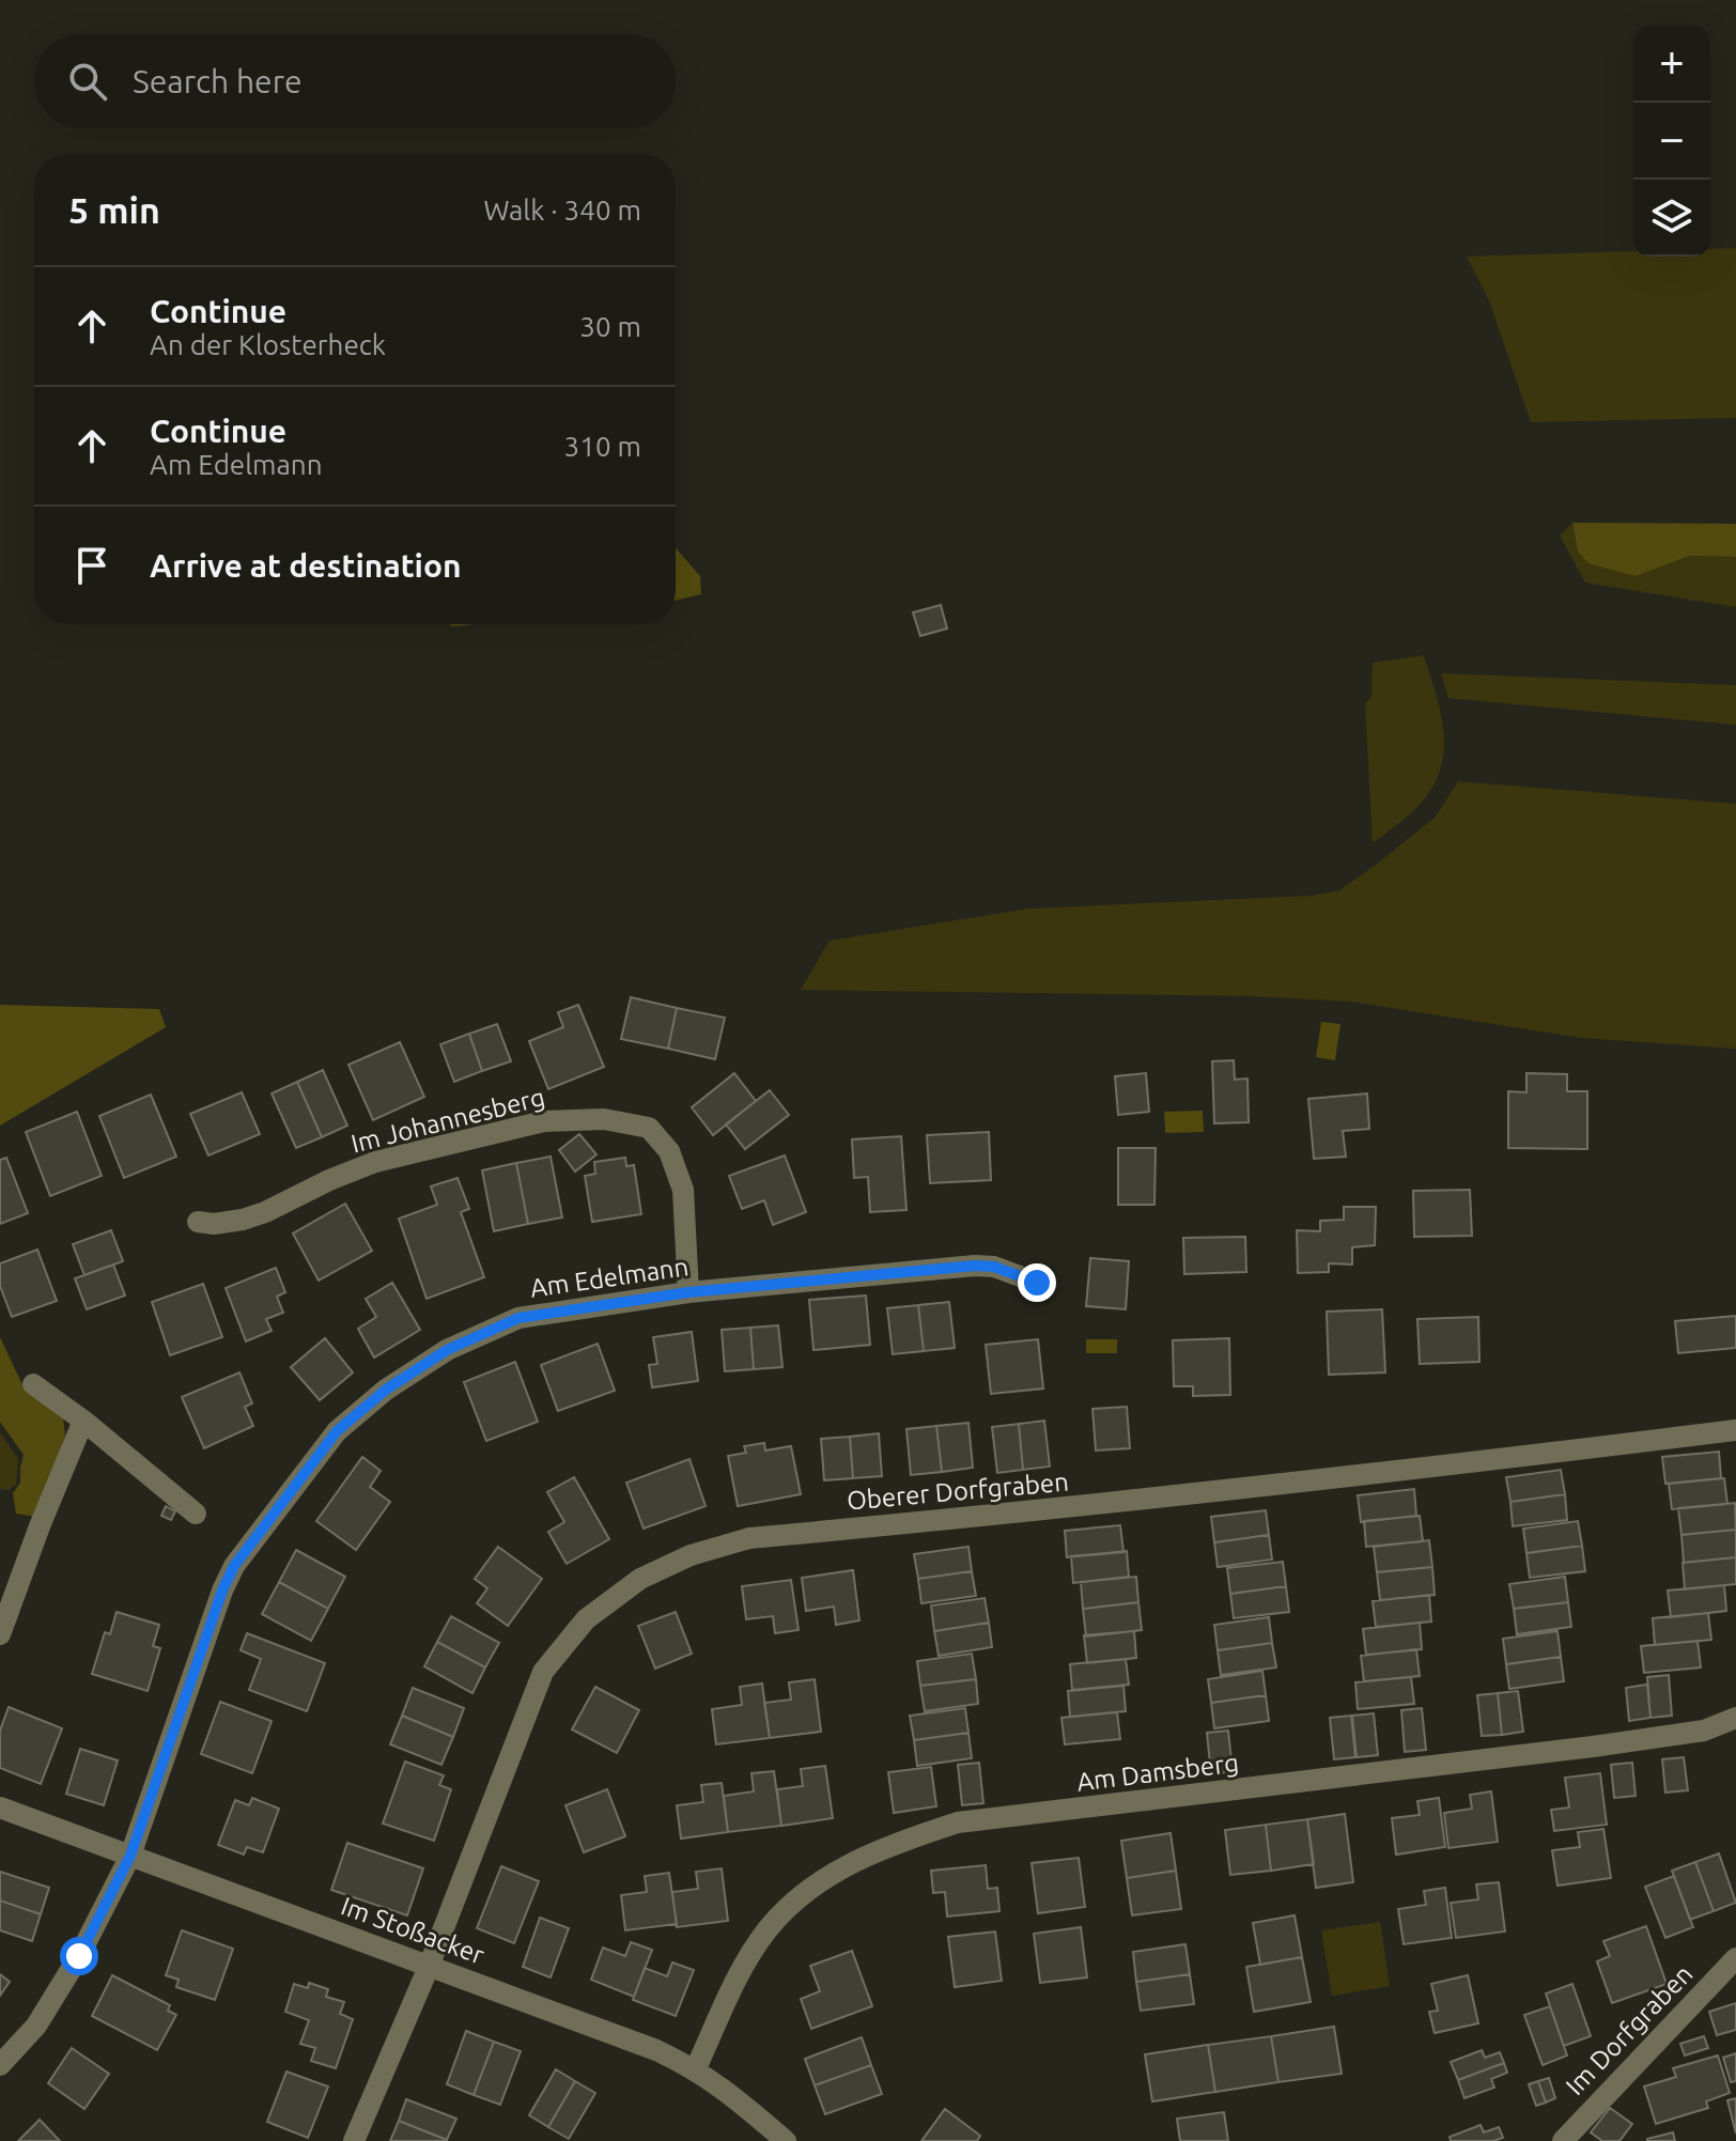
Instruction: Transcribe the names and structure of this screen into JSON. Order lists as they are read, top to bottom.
{
  "streets": {
    "street": [
      "Im Johannesberg",
      "Am Edelmann",
      "Oberer Dorfgraben",
      "Am Damsberg",
      "Im Stoßacker",
      "Im Dorfgraben"
    ]
  },
  "crossings": [
    ["Im Johannesberg", "Am Edelmann"],
    ["Am Edelmann", "Im Stoßacker"],
    ["Oberer Dorfgraben", "Im Stoßacker"],
    ["Am Damsberg", "Im Stoßacker"]
  ],
  "page": {
    "map_buttons": ["+", "−"],
    "search": "Search here",
    "heading": ["5 min", "Walk · 340 m"],
    "list": [
      ["Continue", "An der Klosterheck", "30 m"],
      ["Continue", "Am Edelmann", "310 m"],
      "Arrive at destination"
    ]
  }
}
